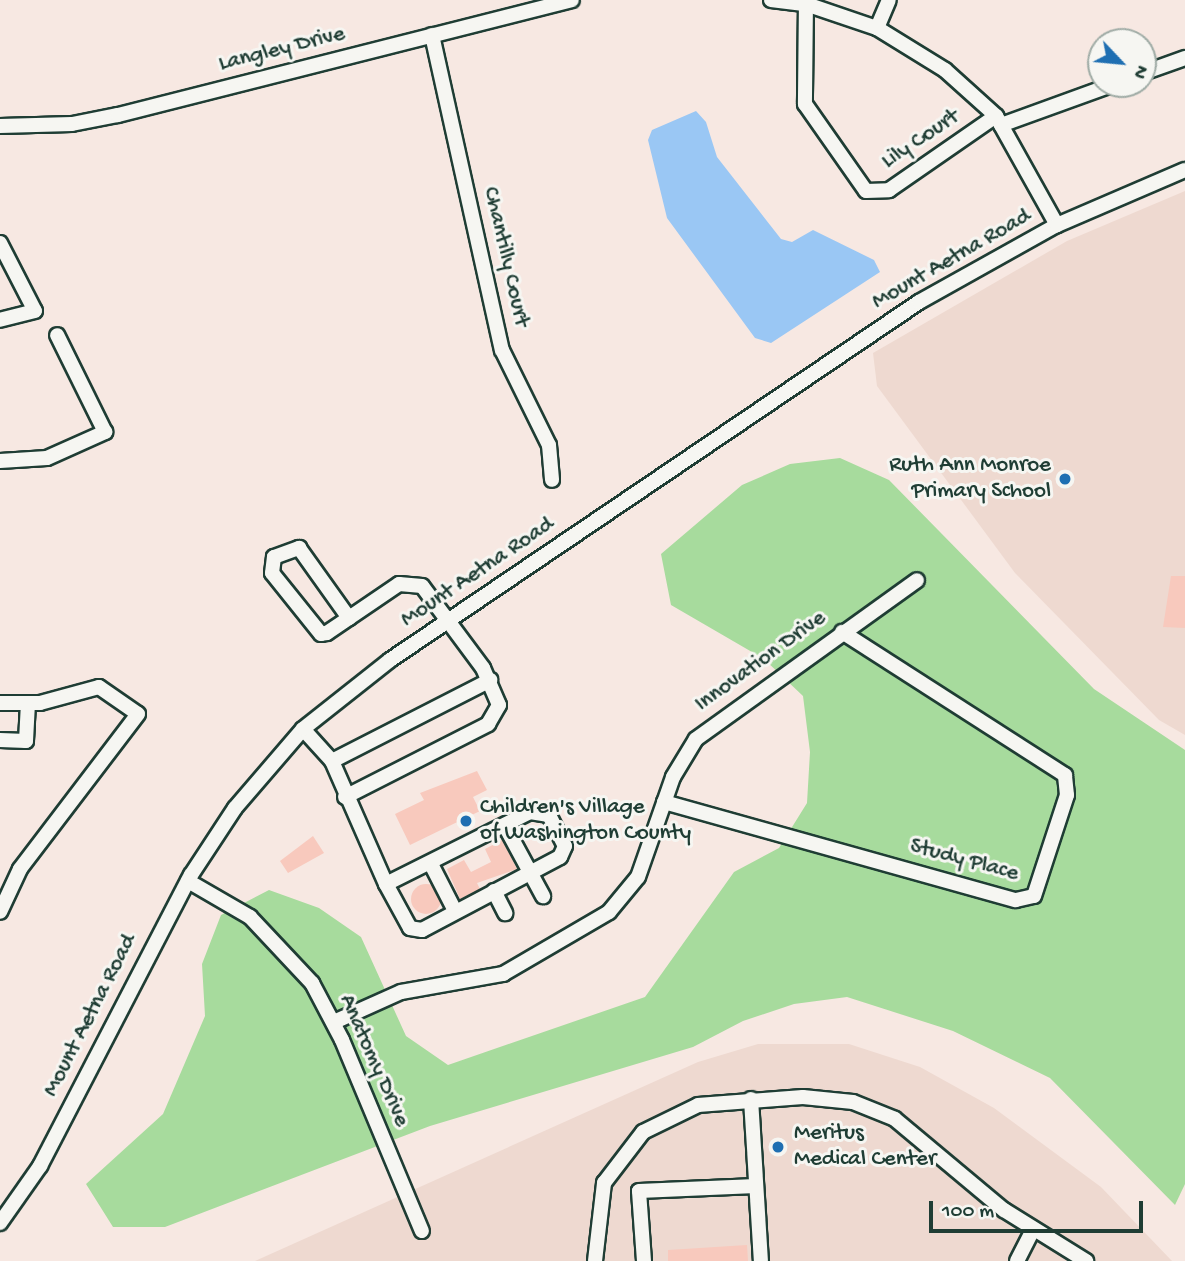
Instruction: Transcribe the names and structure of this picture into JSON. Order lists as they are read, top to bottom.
{
  "streets": {
    "street": [
      "Langley Drive",
      "Lily Court",
      "Chantilly Court",
      "Mount Aetna Road",
      "Innovation Drive",
      "Study Place",
      "Anatomy Drive"
    ]
  },
  "crossings": [
    ["Langley Drive", "Chantilly Court"],
    ["Mount Aetna Road", "Anatomy Drive"],
    ["Innovation Drive", "Study Place"],
    ["Innovation Drive", "Anatomy Drive"]
  ],
  "places": ["Ruth Ann Monroe Primary School", "Children's Village of Washington County", "Meritus Medical Center"],
  "scale_bar": "100 m",
  "north": "bottom right"
}
